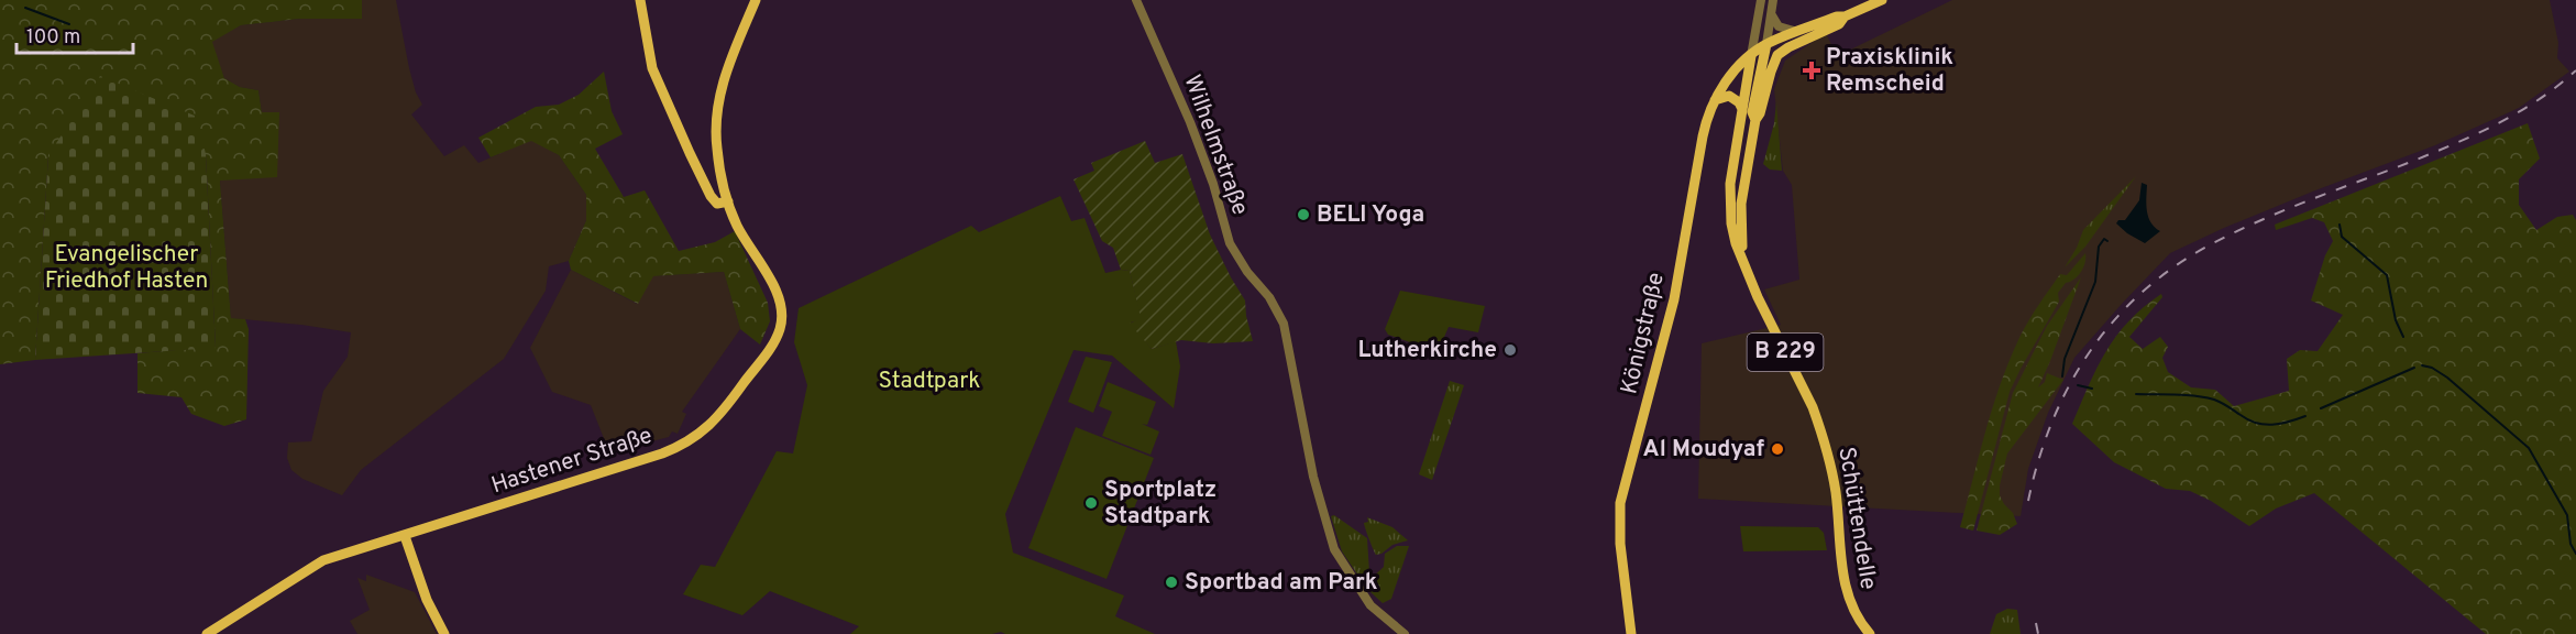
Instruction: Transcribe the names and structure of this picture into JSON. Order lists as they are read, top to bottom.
{
  "streets": {
    "main road": [
      "Königstraße",
      "B 229",
      "Hastener Straße",
      "Schüttendelle"
    ],
    "street": ["Wilhelmstraße"]
  },
  "crossings": [
    ["Königstraße", "B 229"],
    ["Königstraße", "Schüttendelle"],
    ["B 229", "Schüttendelle"]
  ],
  "parks": ["Evangelischer Friedhof Hasten", "Stadtpark"],
  "places": {
    "health": ["Praxisklinik Remscheid"],
    "other": [
      "BELI Yoga",
      "Lutherkirche",
      "Al Moudyaf",
      "Sportplatz Stadtpark",
      "Sportbad am Park"
    ]
  },
  "scale_bar": "100 m"
}
